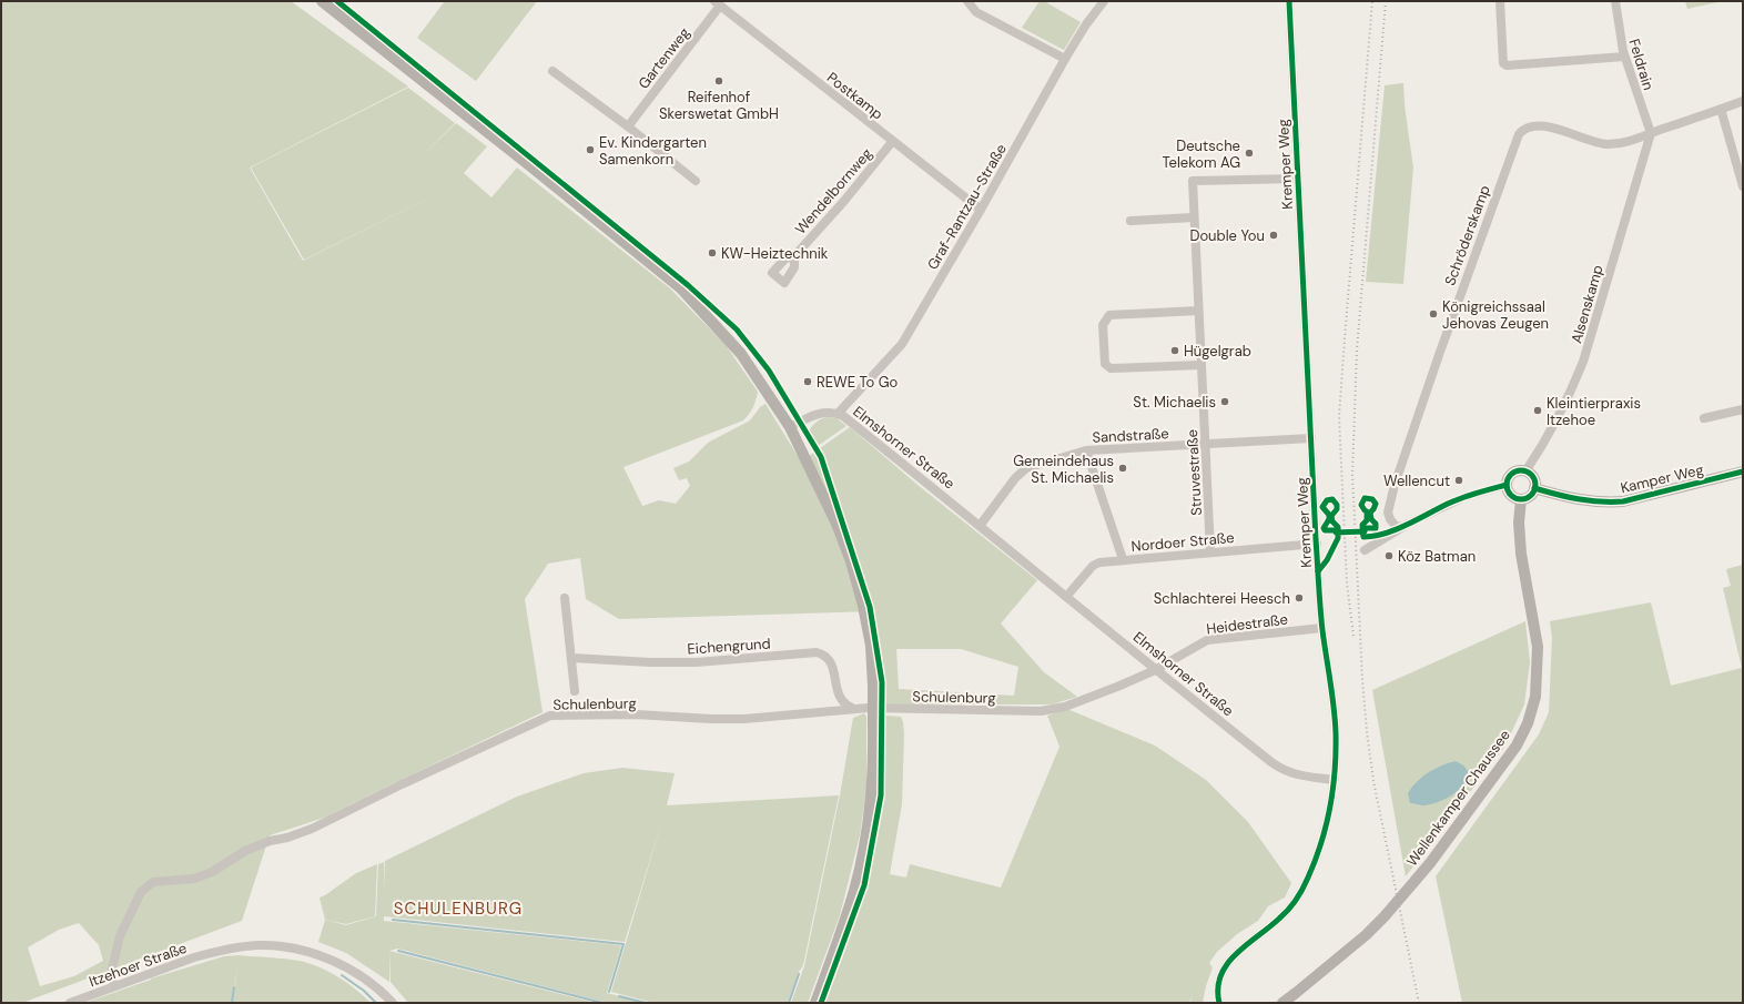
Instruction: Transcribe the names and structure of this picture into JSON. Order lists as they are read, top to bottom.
{
  "streets": {
    "main road": ["Kamper Weg", "Wellenkamper Chaussee"],
    "street": [
      "Gartenweg",
      "Feldrain",
      "Postkamp",
      "Kremper Weg",
      "Wendelbornweg",
      "Graf-Rantzau-Straße",
      "Schröderskamp",
      "Alsenskamp",
      "Sandstraße",
      "Elmshorner Straße",
      "Struvestraße",
      "Nordoer Straße",
      "Heidestraße",
      "Eichengrund",
      "Schulenburg",
      "Itzehoer Straße"
    ]
  },
  "crossings": [
    ["Gartenweg", "Postkamp"],
    ["Feldrain", "Schröderskamp"],
    ["Feldrain", "Alsenskamp"],
    ["Postkamp", "Wendelbornweg"],
    ["Postkamp", "Graf-Rantzau-Straße"],
    ["Kremper Weg", "Sandstraße"],
    ["Kremper Weg", "Elmshorner Straße"],
    ["Kremper Weg", "Struvestraße"],
    ["Kremper Weg", "Nordoer Straße"],
    ["Kremper Weg", "Heidestraße"],
    ["Graf-Rantzau-Straße", "Elmshorner Straße"],
    ["Schröderskamp", "Alsenskamp"],
    ["Alsenskamp", "Kamper Weg"],
    ["Alsenskamp", "Wellenkamper Chaussee"],
    ["Sandstraße", "Elmshorner Straße"],
    ["Sandstraße", "Struvestraße"],
    ["Elmshorner Straße", "Nordoer Straße"],
    ["Elmshorner Straße", "Heidestraße"],
    ["Elmshorner Straße", "Schulenburg"],
    ["Struvestraße", "Nordoer Straße"],
    ["Kamper Weg", "Wellenkamper Chaussee"],
    ["Heidestraße", "Schulenburg"],
    ["Eichengrund", "Schulenburg"],
    ["Schulenburg", "Itzehoer Straße"]
  ],
  "districts": ["SCHULENBURG"],
  "places": [
    "Reifenhof Skerswetat GmbH",
    "Ev. Kindergarten Samenkorn",
    "Deutsche Telekom AG",
    "Double You",
    "KW-Heiztechnik",
    "Königreichssaal Jehovas Zeugen",
    "Hügelgrab",
    "REWE To Go",
    "St. Michaelis",
    "Kleintierpraxis Itzehoe",
    "Gemeindehaus St. Michaelis",
    "Wellencut",
    "Köz Batman",
    "Schlachterei Heesch"
  ]
}
